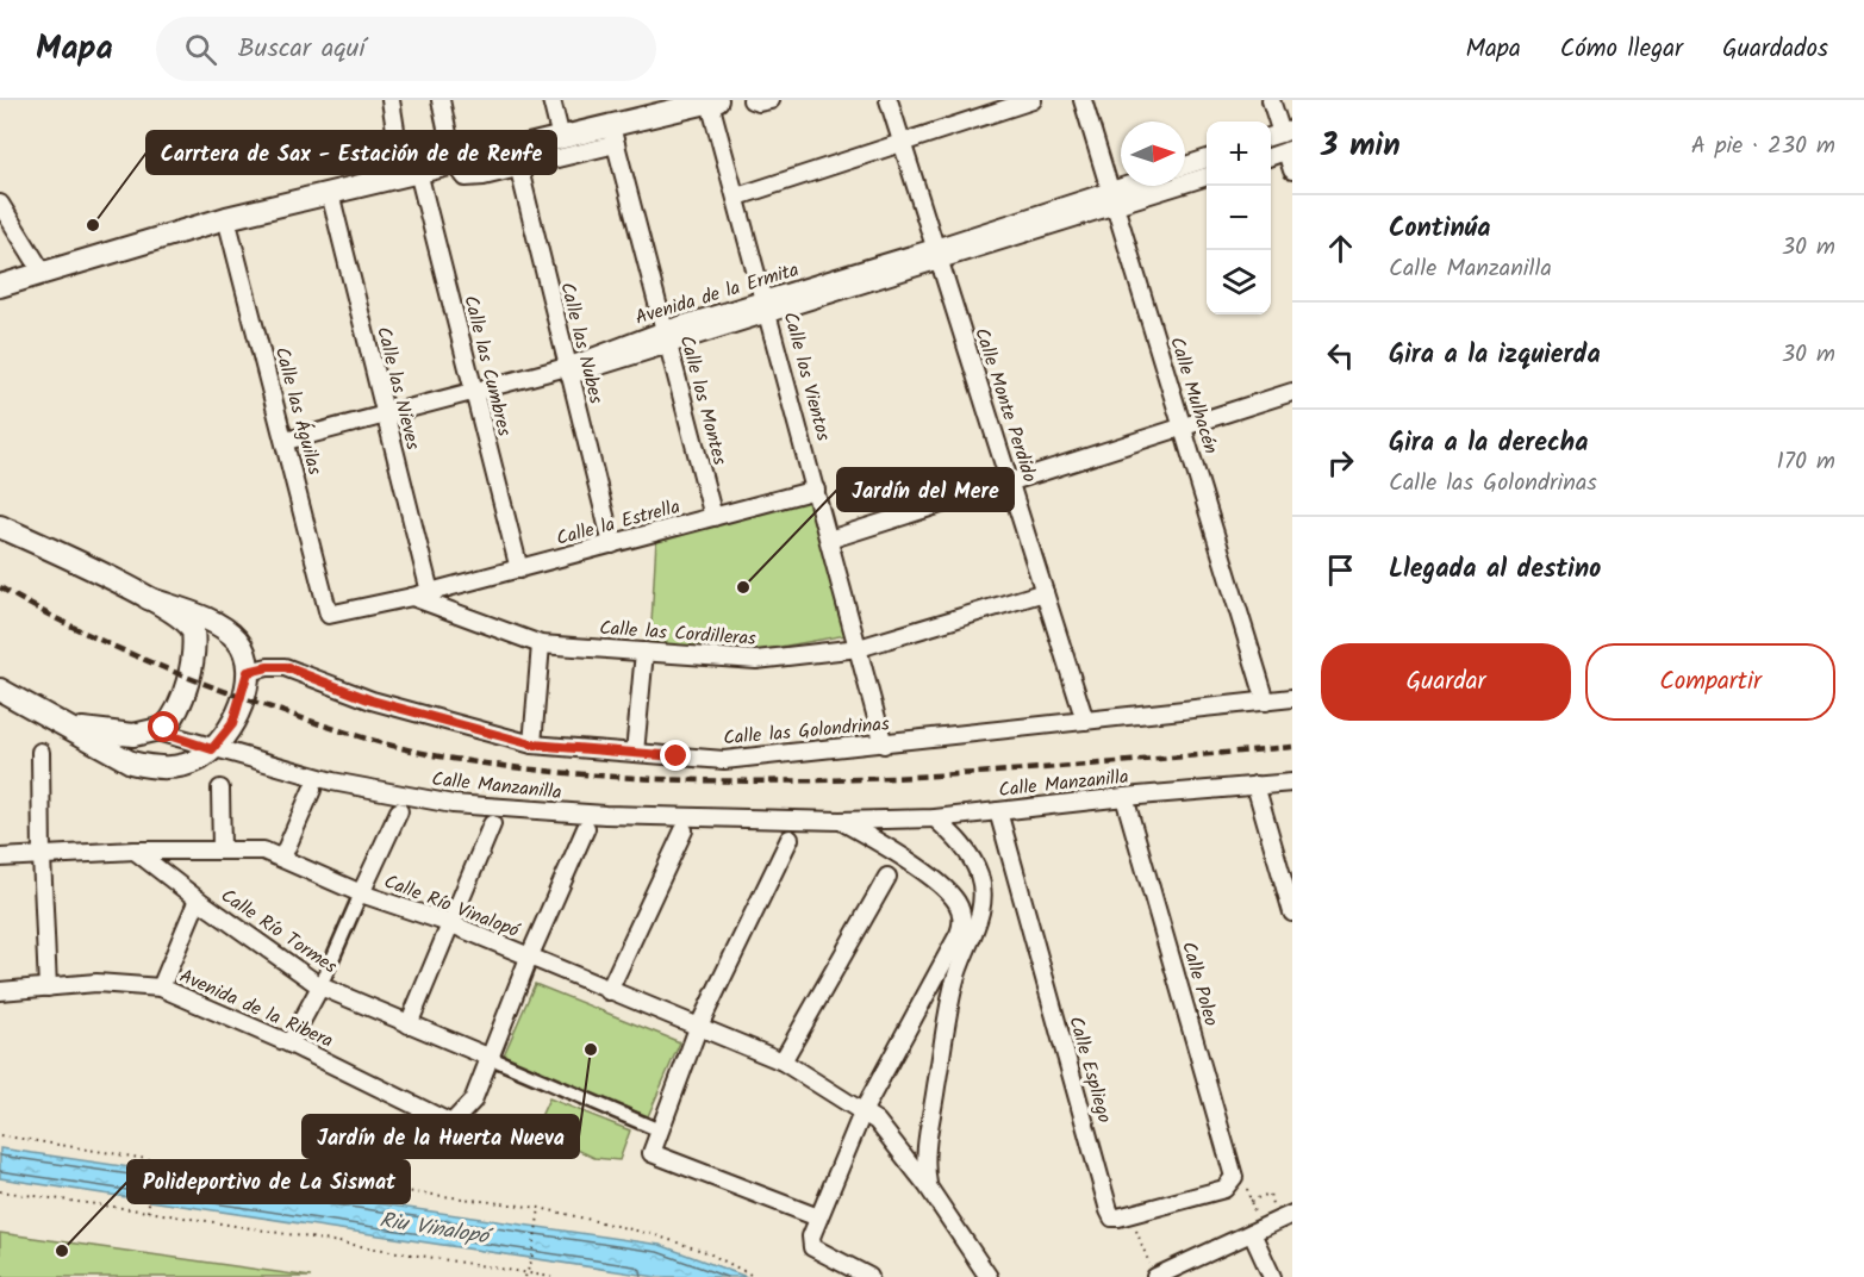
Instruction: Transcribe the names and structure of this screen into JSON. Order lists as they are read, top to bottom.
{
  "streets": {
    "street": [
      "Avenida de la Ermita",
      "Calle las Nubes",
      "Calle las Cumbres",
      "Calle los Vientos",
      "Calle las Nieves",
      "Calle Mulhacén",
      "Calle los Montes",
      "Calle Monte Perdido",
      "Calle las Águilas",
      "Calle la Estrella",
      "Calle las Cordilleras",
      "Calle las Golondrinas",
      "Calle Manzanilla",
      "Calle Río Vinalopó",
      "Calle Río Tormes",
      "Calle Poleo",
      "Avenida de la Ribera",
      "Calle Espliego"
    ]
  },
  "crossings": [
    ["Avenida de la Ermita", "Calle las Nubes"],
    ["Avenida de la Ermita", "Calle las Cumbres"],
    ["Avenida de la Ermita", "Calle los Vientos"],
    ["Avenida de la Ermita", "Calle las Nieves"],
    ["Avenida de la Ermita", "Calle Mulhacén"],
    ["Avenida de la Ermita", "Calle los Montes"],
    ["Avenida de la Ermita", "Calle Monte Perdido"],
    ["Avenida de la Ermita", "Calle las Águilas"],
    ["Calle las Nubes", "Calle la Estrella"],
    ["Calle las Cumbres", "Calle la Estrella"],
    ["Calle los Vientos", "Calle la Estrella"],
    ["Calle los Vientos", "Calle las Cordilleras"],
    ["Calle los Vientos", "Calle las Golondrinas"],
    ["Calle las Nieves", "Calle la Estrella"],
    ["Calle Mulhacén", "Calle las Golondrinas"],
    ["Calle los Montes", "Calle la Estrella"],
    ["Calle Monte Perdido", "Calle las Cordilleras"],
    ["Calle Monte Perdido", "Calle las Golondrinas"],
    ["Calle las Águilas", "Calle las Cordilleras"],
    ["Calle Manzanilla", "Calle Río Vinalopó"],
    ["Calle Manzanilla", "Calle Poleo"],
    ["Calle Manzanilla", "Calle Espliego"],
    ["Calle Río Vinalopó", "Calle Río Tormes"],
    ["Calle Río Tormes", "Avenida de la Ribera"],
    ["Calle Poleo", "Calle Espliego"]
  ],
  "water": ["Riu Vinalopó"],
  "places": [
    "Carrtera de Sax - Estación de de Renfe",
    "Jardín del Mere",
    "Jardín de la Huerta Nueva",
    "Polideportivo de La Sismat"
  ],
  "north": "right",
  "page": {
    "header": "Mapa",
    "search": "Buscar aquí",
    "nav": ["Mapa", "Cómo llegar", "Guardados"],
    "heading": ["3 min", "A pie · 230 m"],
    "map_buttons": ["+", "−"],
    "list": [
      ["Continúa", "Calle Manzanilla", "30 m"],
      ["Gira a la izquierda", "30 m"],
      ["Gira a la derecha", "Calle las Golondrinas", "170 m"],
      "Llegada al destino"
    ],
    "buttons": ["Guardar", "Compartir"]
  }
}
